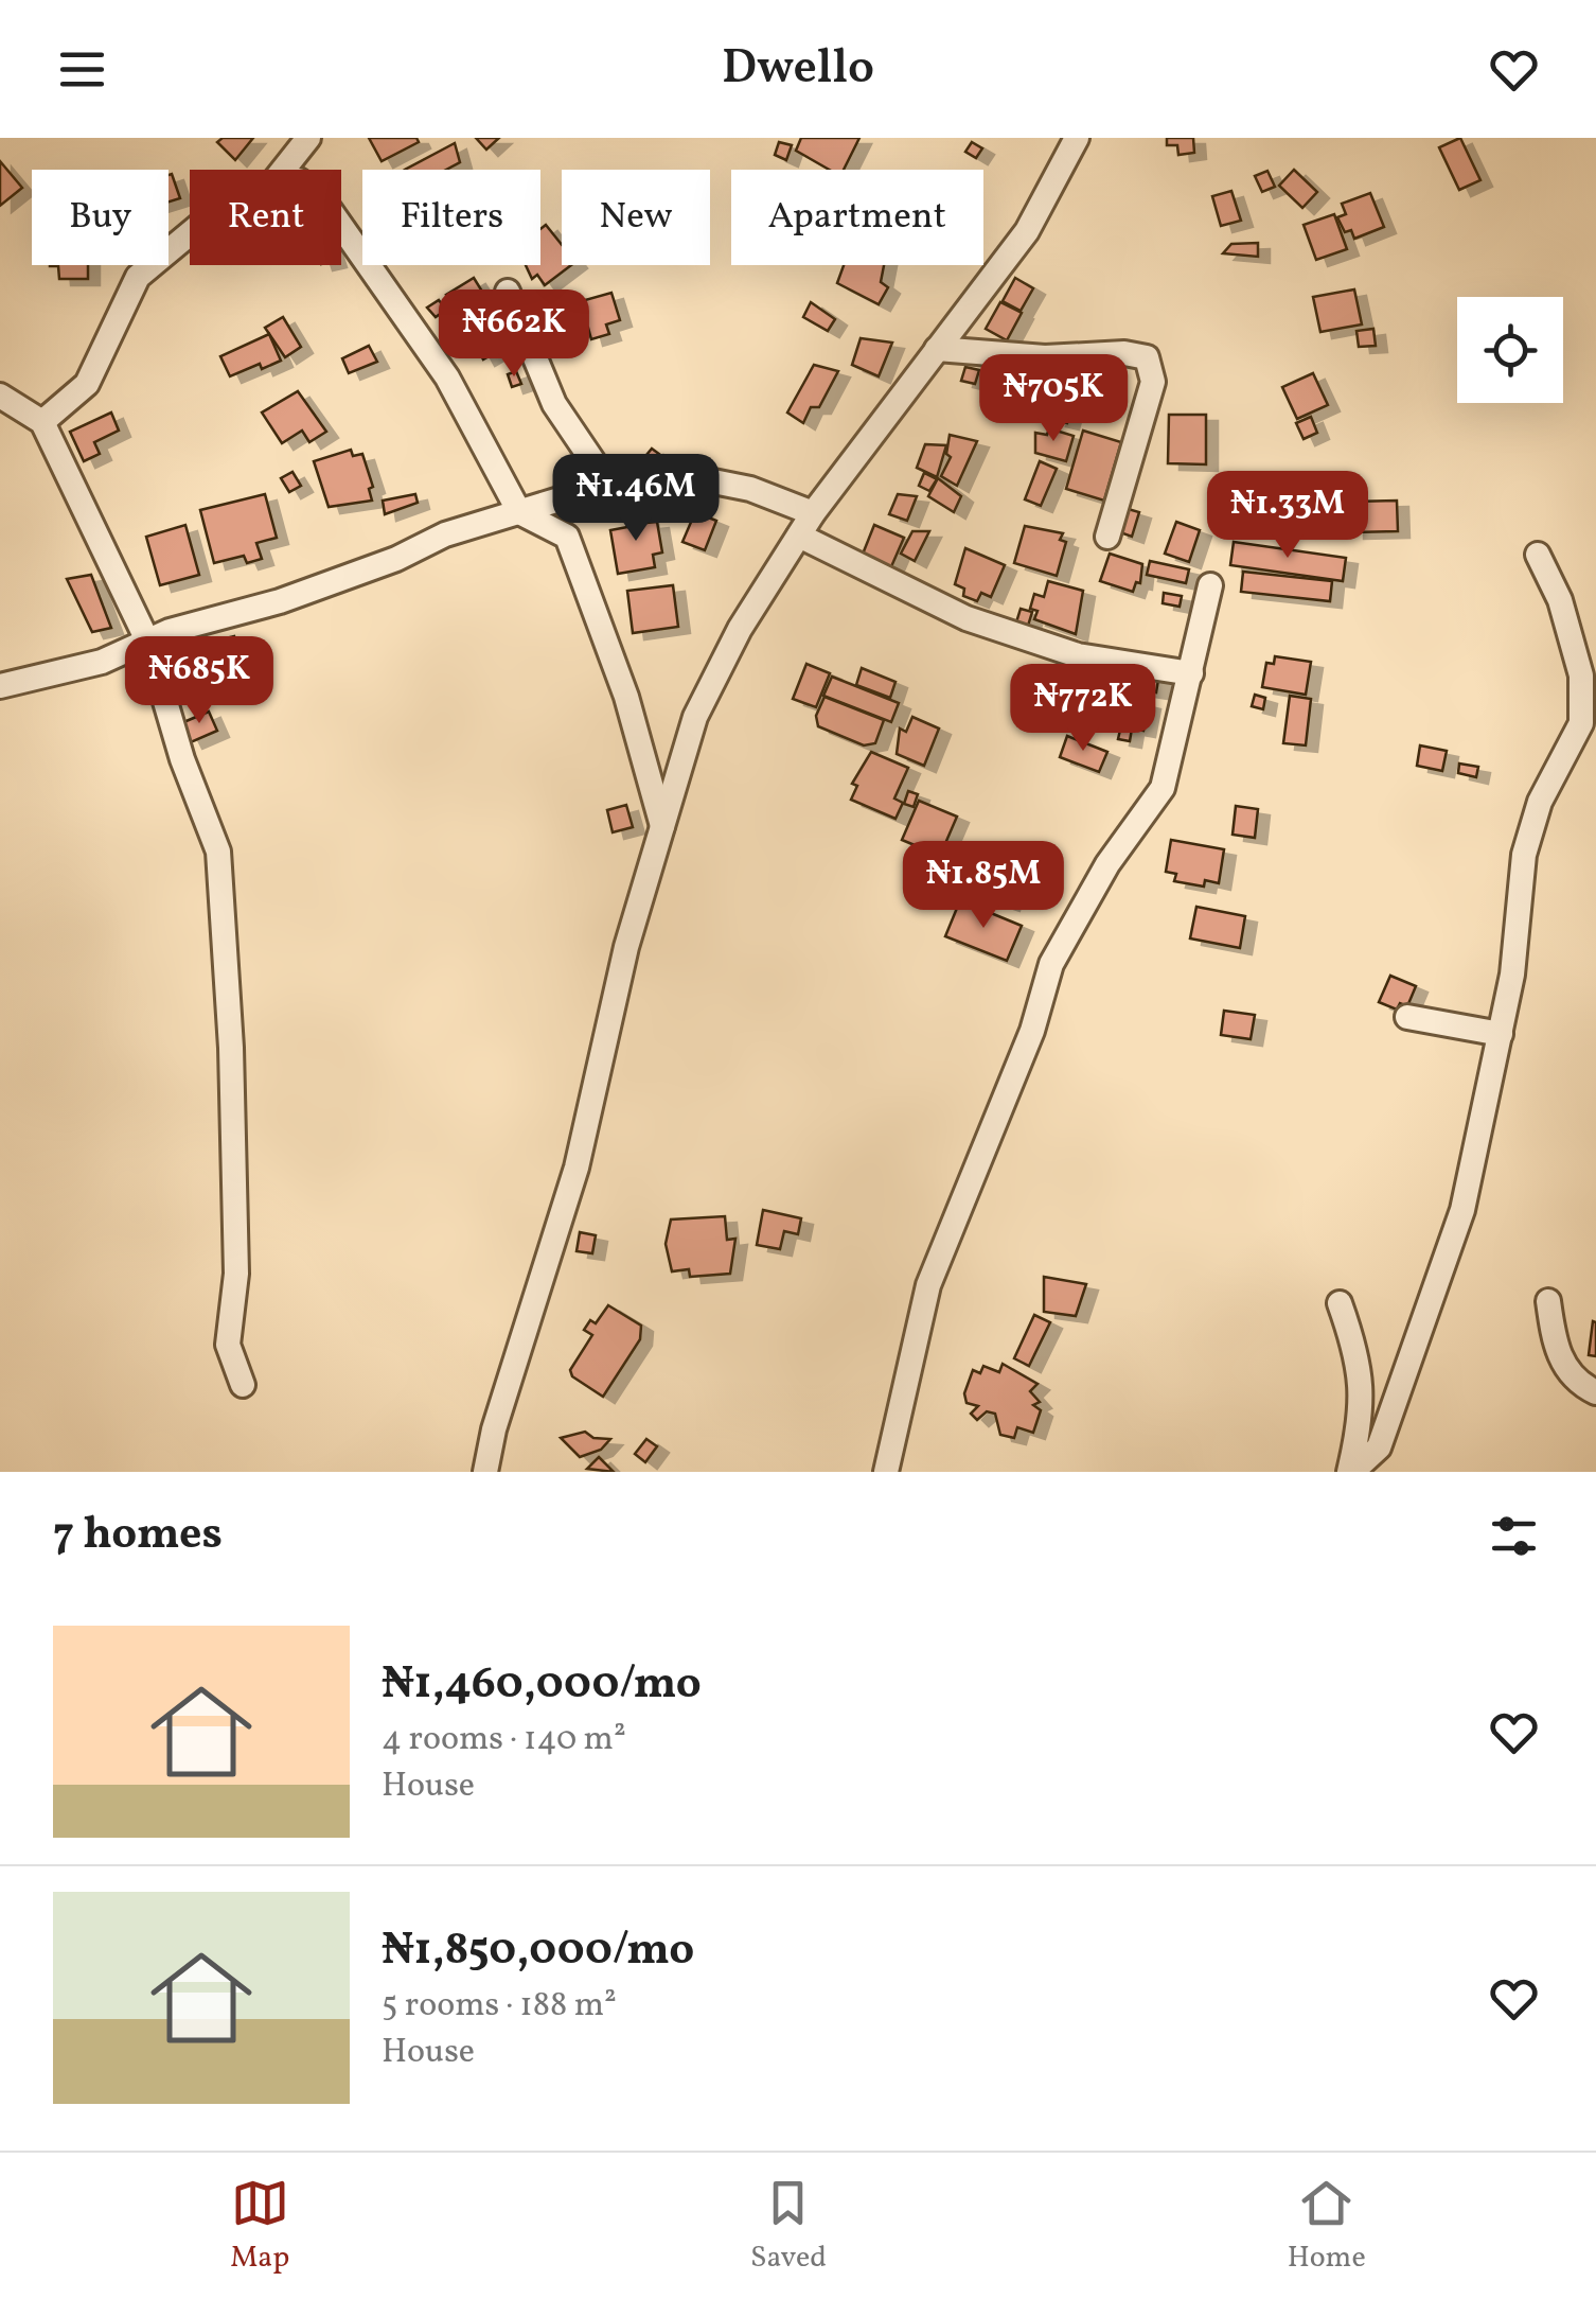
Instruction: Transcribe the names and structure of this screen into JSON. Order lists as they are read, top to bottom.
{
  "page": {
    "header": "Dwello",
    "chip": [
      "Buy",
      "Rent",
      "Filters",
      "New",
      "Apartment"
    ],
    "price": [
      "₦662K",
      "₦705K",
      "₦1.46M",
      "₦1.33M",
      "₦685K",
      "₦772K",
      "₦1.85M"
    ],
    "heading": "7 homes",
    "list": [
      {
        "name": "₦1,460,000/mo",
        "note": "4 rooms · 140 m² · House"
      },
      {
        "name": "₦1,850,000/mo",
        "note": "5 rooms · 188 m² · House"
      }
    ],
    "tabs": ["Map", "Saved", "Home"]
  }
}
